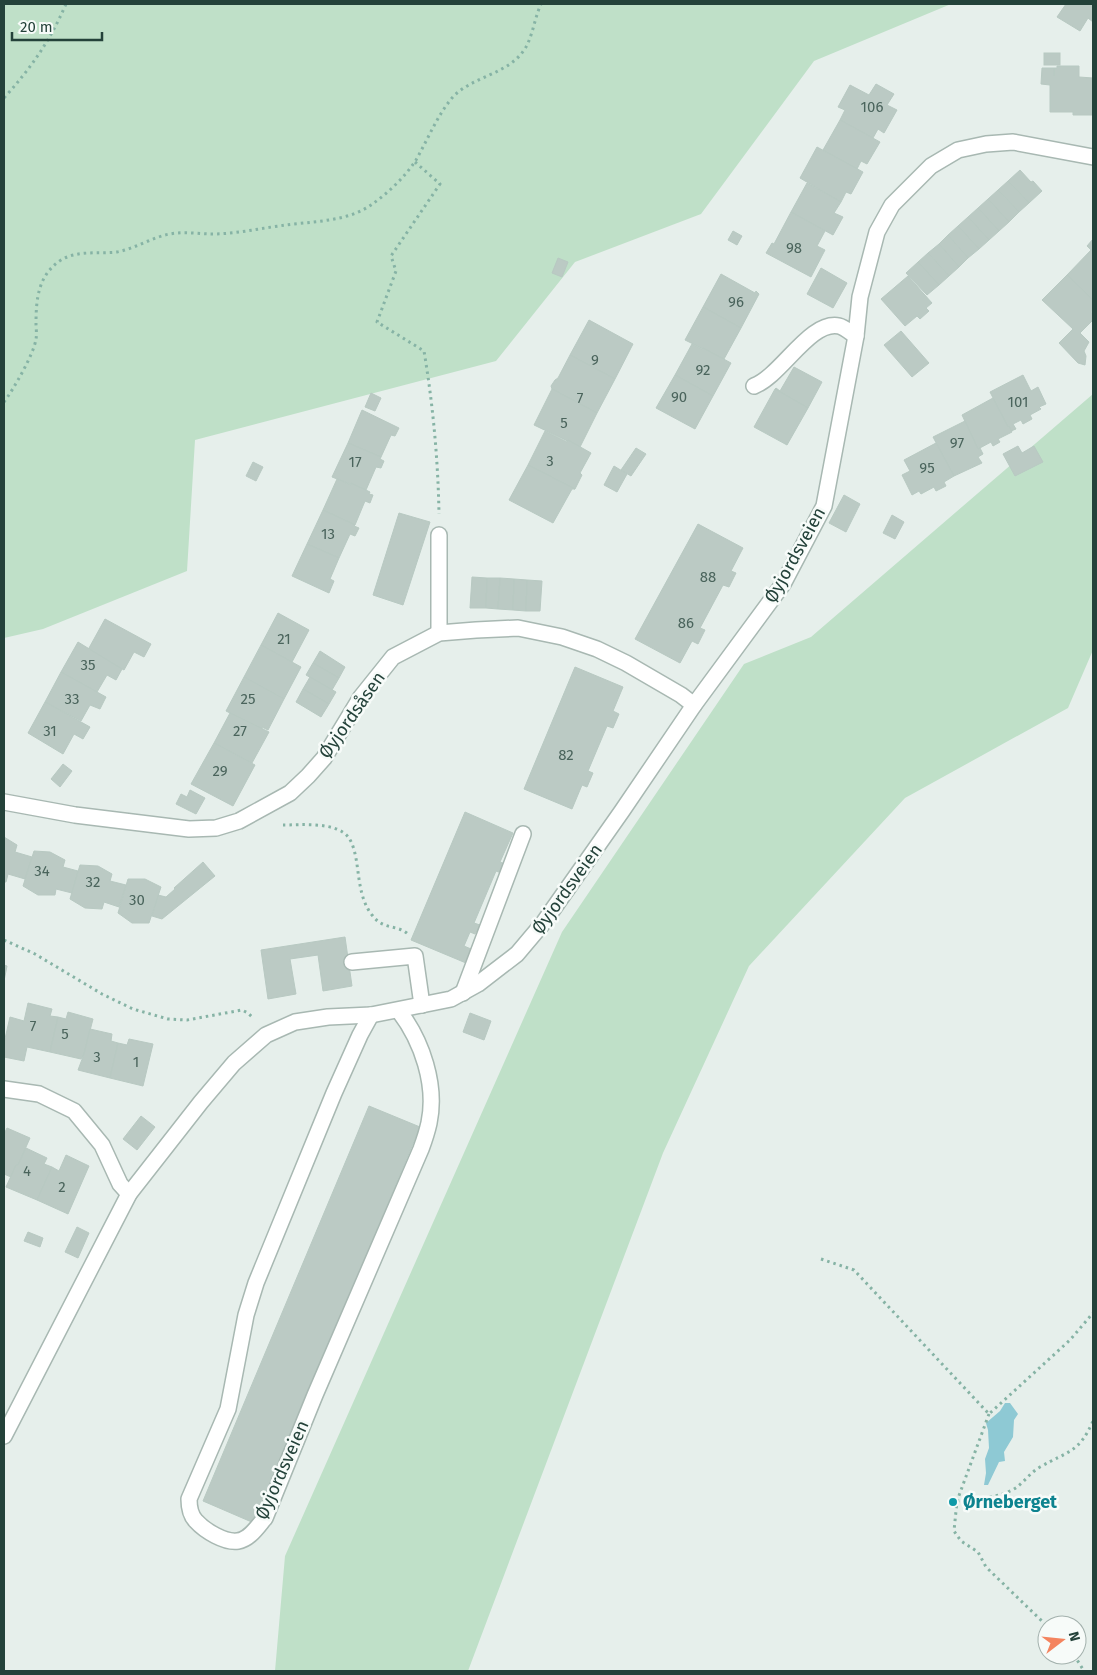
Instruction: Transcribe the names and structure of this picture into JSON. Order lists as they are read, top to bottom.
{
  "streets": {
    "street": ["Øyjordsveien", "Øyjordsåsen"]
  },
  "crossings": [
    ["Øyjordsveien", "Øyjordsåsen"]
  ],
  "places": ["Ørneberget"],
  "house_numbers": [
    "106",
    "98",
    "96",
    "9",
    "92",
    "90",
    "7",
    "101",
    "5",
    "97",
    "3",
    "17",
    "95",
    "13",
    "88",
    "86",
    "21",
    "35",
    "33",
    "25",
    "31",
    "27",
    "82",
    "29",
    "34",
    "32",
    "30",
    "7",
    "5",
    "3",
    "1",
    "4",
    "2"
  ],
  "scale_bar": "20 m",
  "north": "right"
}
